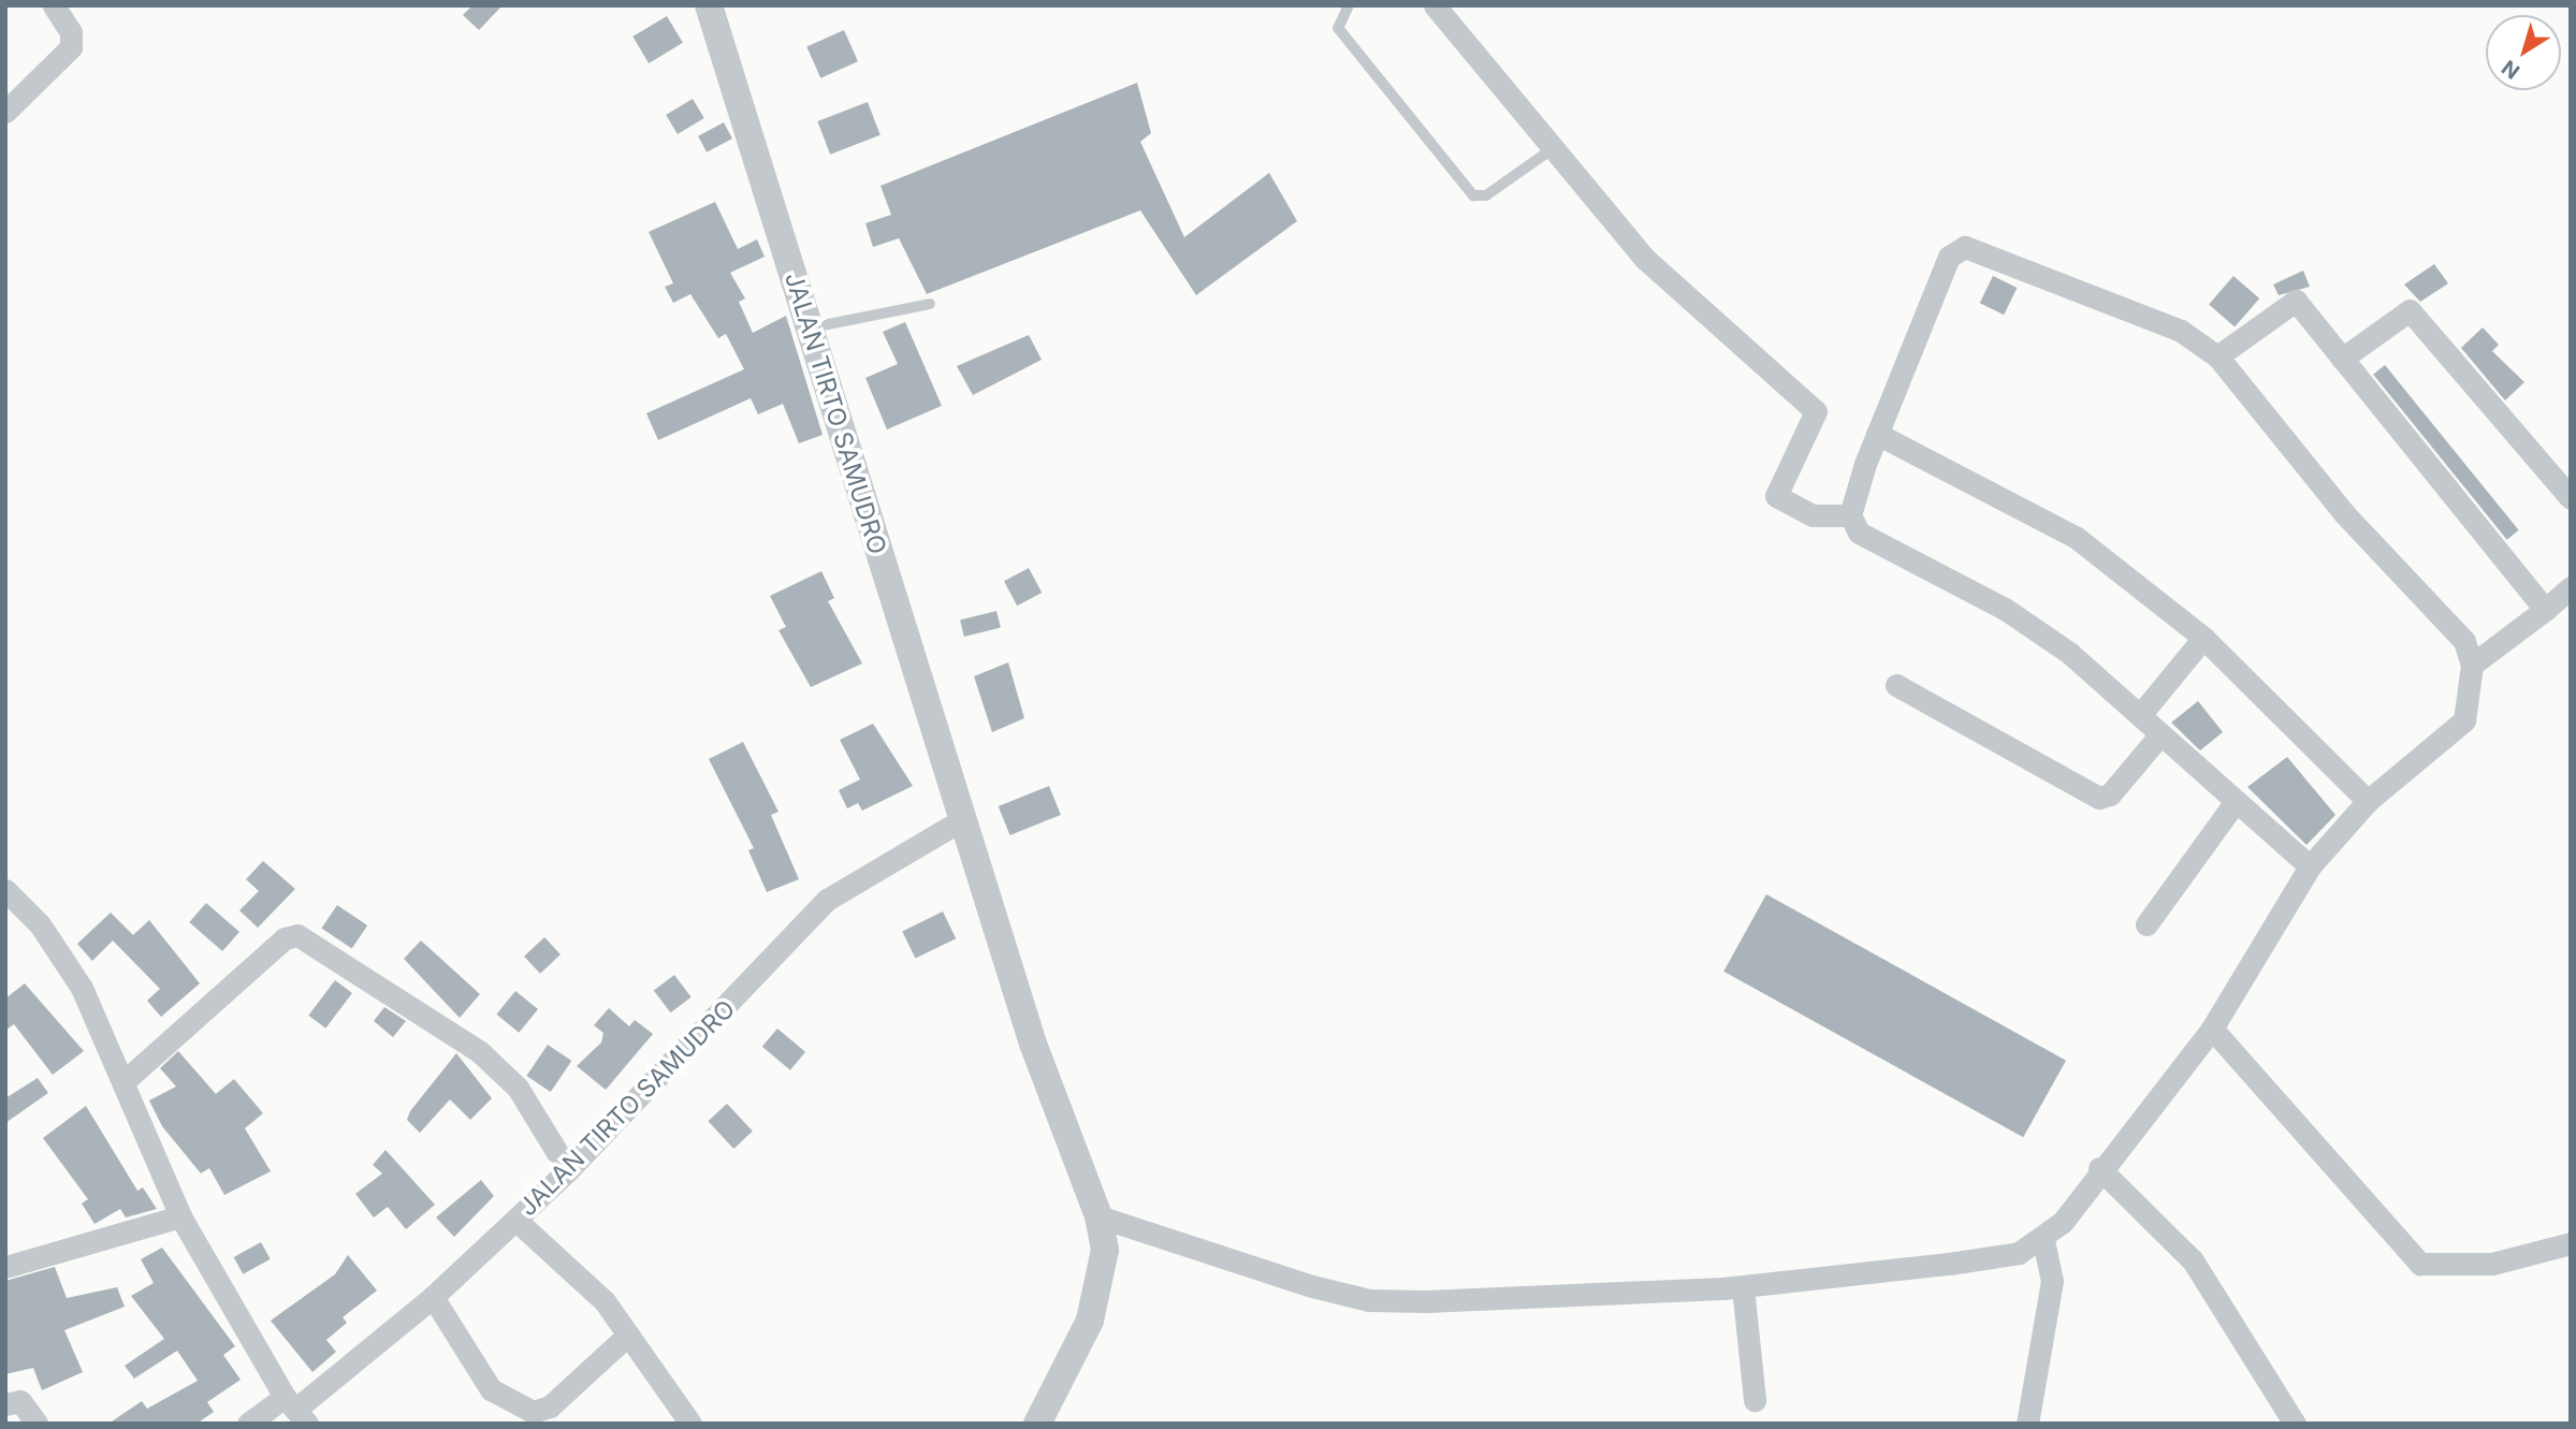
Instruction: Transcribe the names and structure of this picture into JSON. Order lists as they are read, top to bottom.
{
  "streets": {
    "street": ["JALAN TIRTO SAMUDRO"]
  },
  "north": "bottom left"
}
